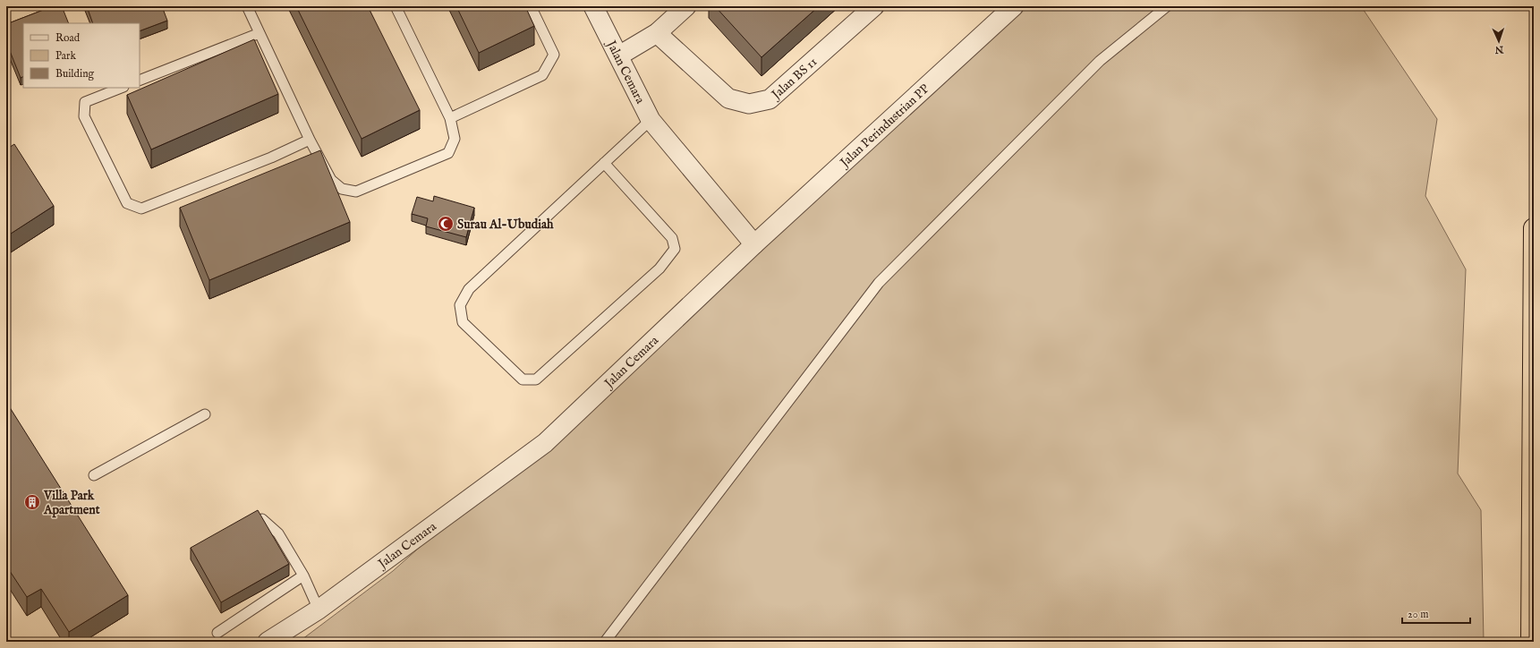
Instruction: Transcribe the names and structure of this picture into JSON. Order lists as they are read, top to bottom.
{
  "streets": {
    "street": ["Jalan Cemara", "Jalan BS 11", "Jalan Perindustrian PP"]
  },
  "crossings": [
    ["Jalan Cemara", "Jalan Perindustrian PP"]
  ],
  "places": {
    "mosque": ["Surau Al-Ubudiah"],
    "building": ["Villa Park Apartment"]
  },
  "legend": ["Road", "Park", "Building"],
  "scale_bar": "20 m",
  "north": "bottom"
}
